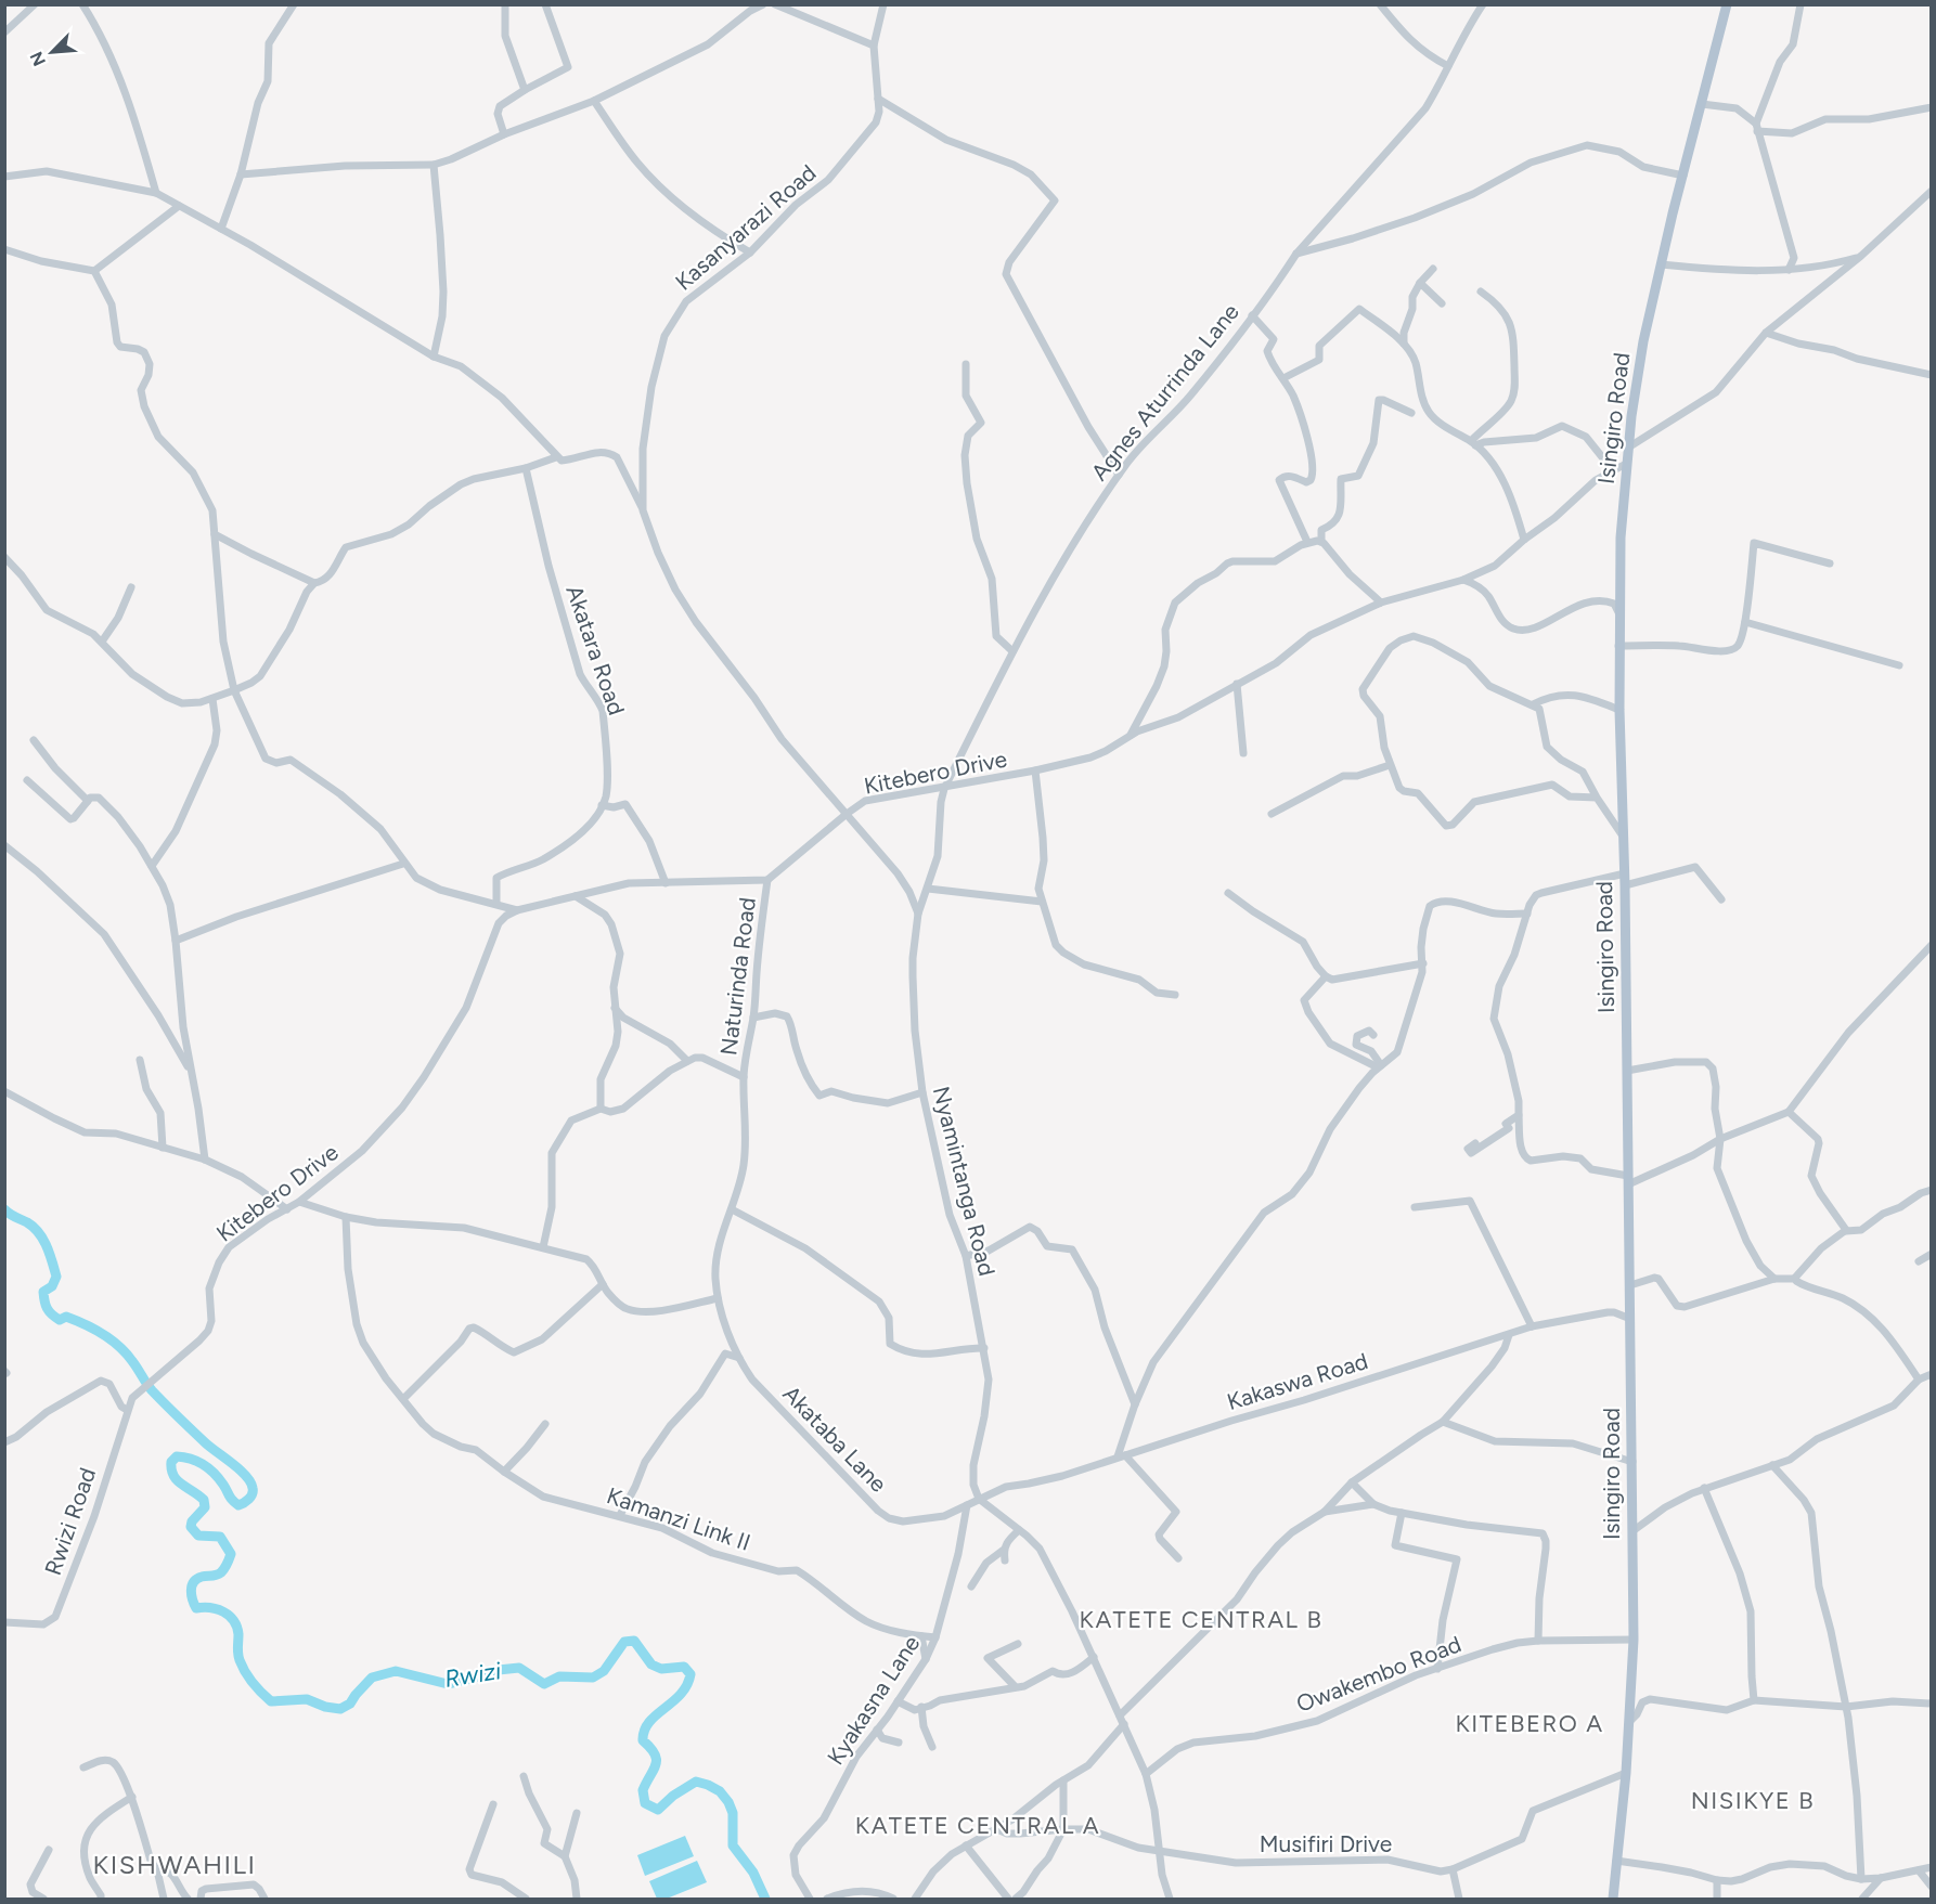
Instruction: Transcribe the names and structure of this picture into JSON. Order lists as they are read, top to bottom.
{
  "streets": {
    "main road": ["Isingiro Road"],
    "street": [
      "Kasanyarazi Road",
      "Agnes Aturrinda Lane",
      "Akatara Road",
      "Kitebero Drive",
      "Naturinda Road",
      "Nyamintanga Road",
      "Kakaswa Road",
      "Akataba Lane",
      "Kamanzi Link II",
      "Rwizi Road",
      "Owakembo Road",
      "Kyakasna Lane",
      "Musifiri Drive"
    ]
  },
  "crossings": [
    ["Kasanyarazi Road", "Kitebero Drive"],
    ["Agnes Aturrinda Lane", "Kitebero Drive"],
    ["Agnes Aturrinda Lane", "Nyamintanga Road"],
    ["Isingiro Road", "Kitebero Drive"],
    ["Isingiro Road", "Kakaswa Road"],
    ["Isingiro Road", "Owakembo Road"],
    ["Isingiro Road", "Musifiri Drive"],
    ["Kitebero Drive", "Naturinda Road"],
    ["Kitebero Drive", "Rwizi Road"],
    ["Naturinda Road", "Akataba Lane"],
    ["Nyamintanga Road", "Kakaswa Road"],
    ["Nyamintanga Road", "Akataba Lane"],
    ["Kakaswa Road", "Akataba Lane"],
    ["Akataba Lane", "Kyakasna Lane"],
    ["Kamanzi Link II", "Kyakasna Lane"]
  ],
  "districts": [
    "KATETE CENTRAL B",
    "KITEBERO A",
    "NISIKYE B",
    "KATETE CENTRAL A",
    "KISHWAHILI"
  ],
  "water": ["Rwizi"],
  "north": "bottom left"
}
